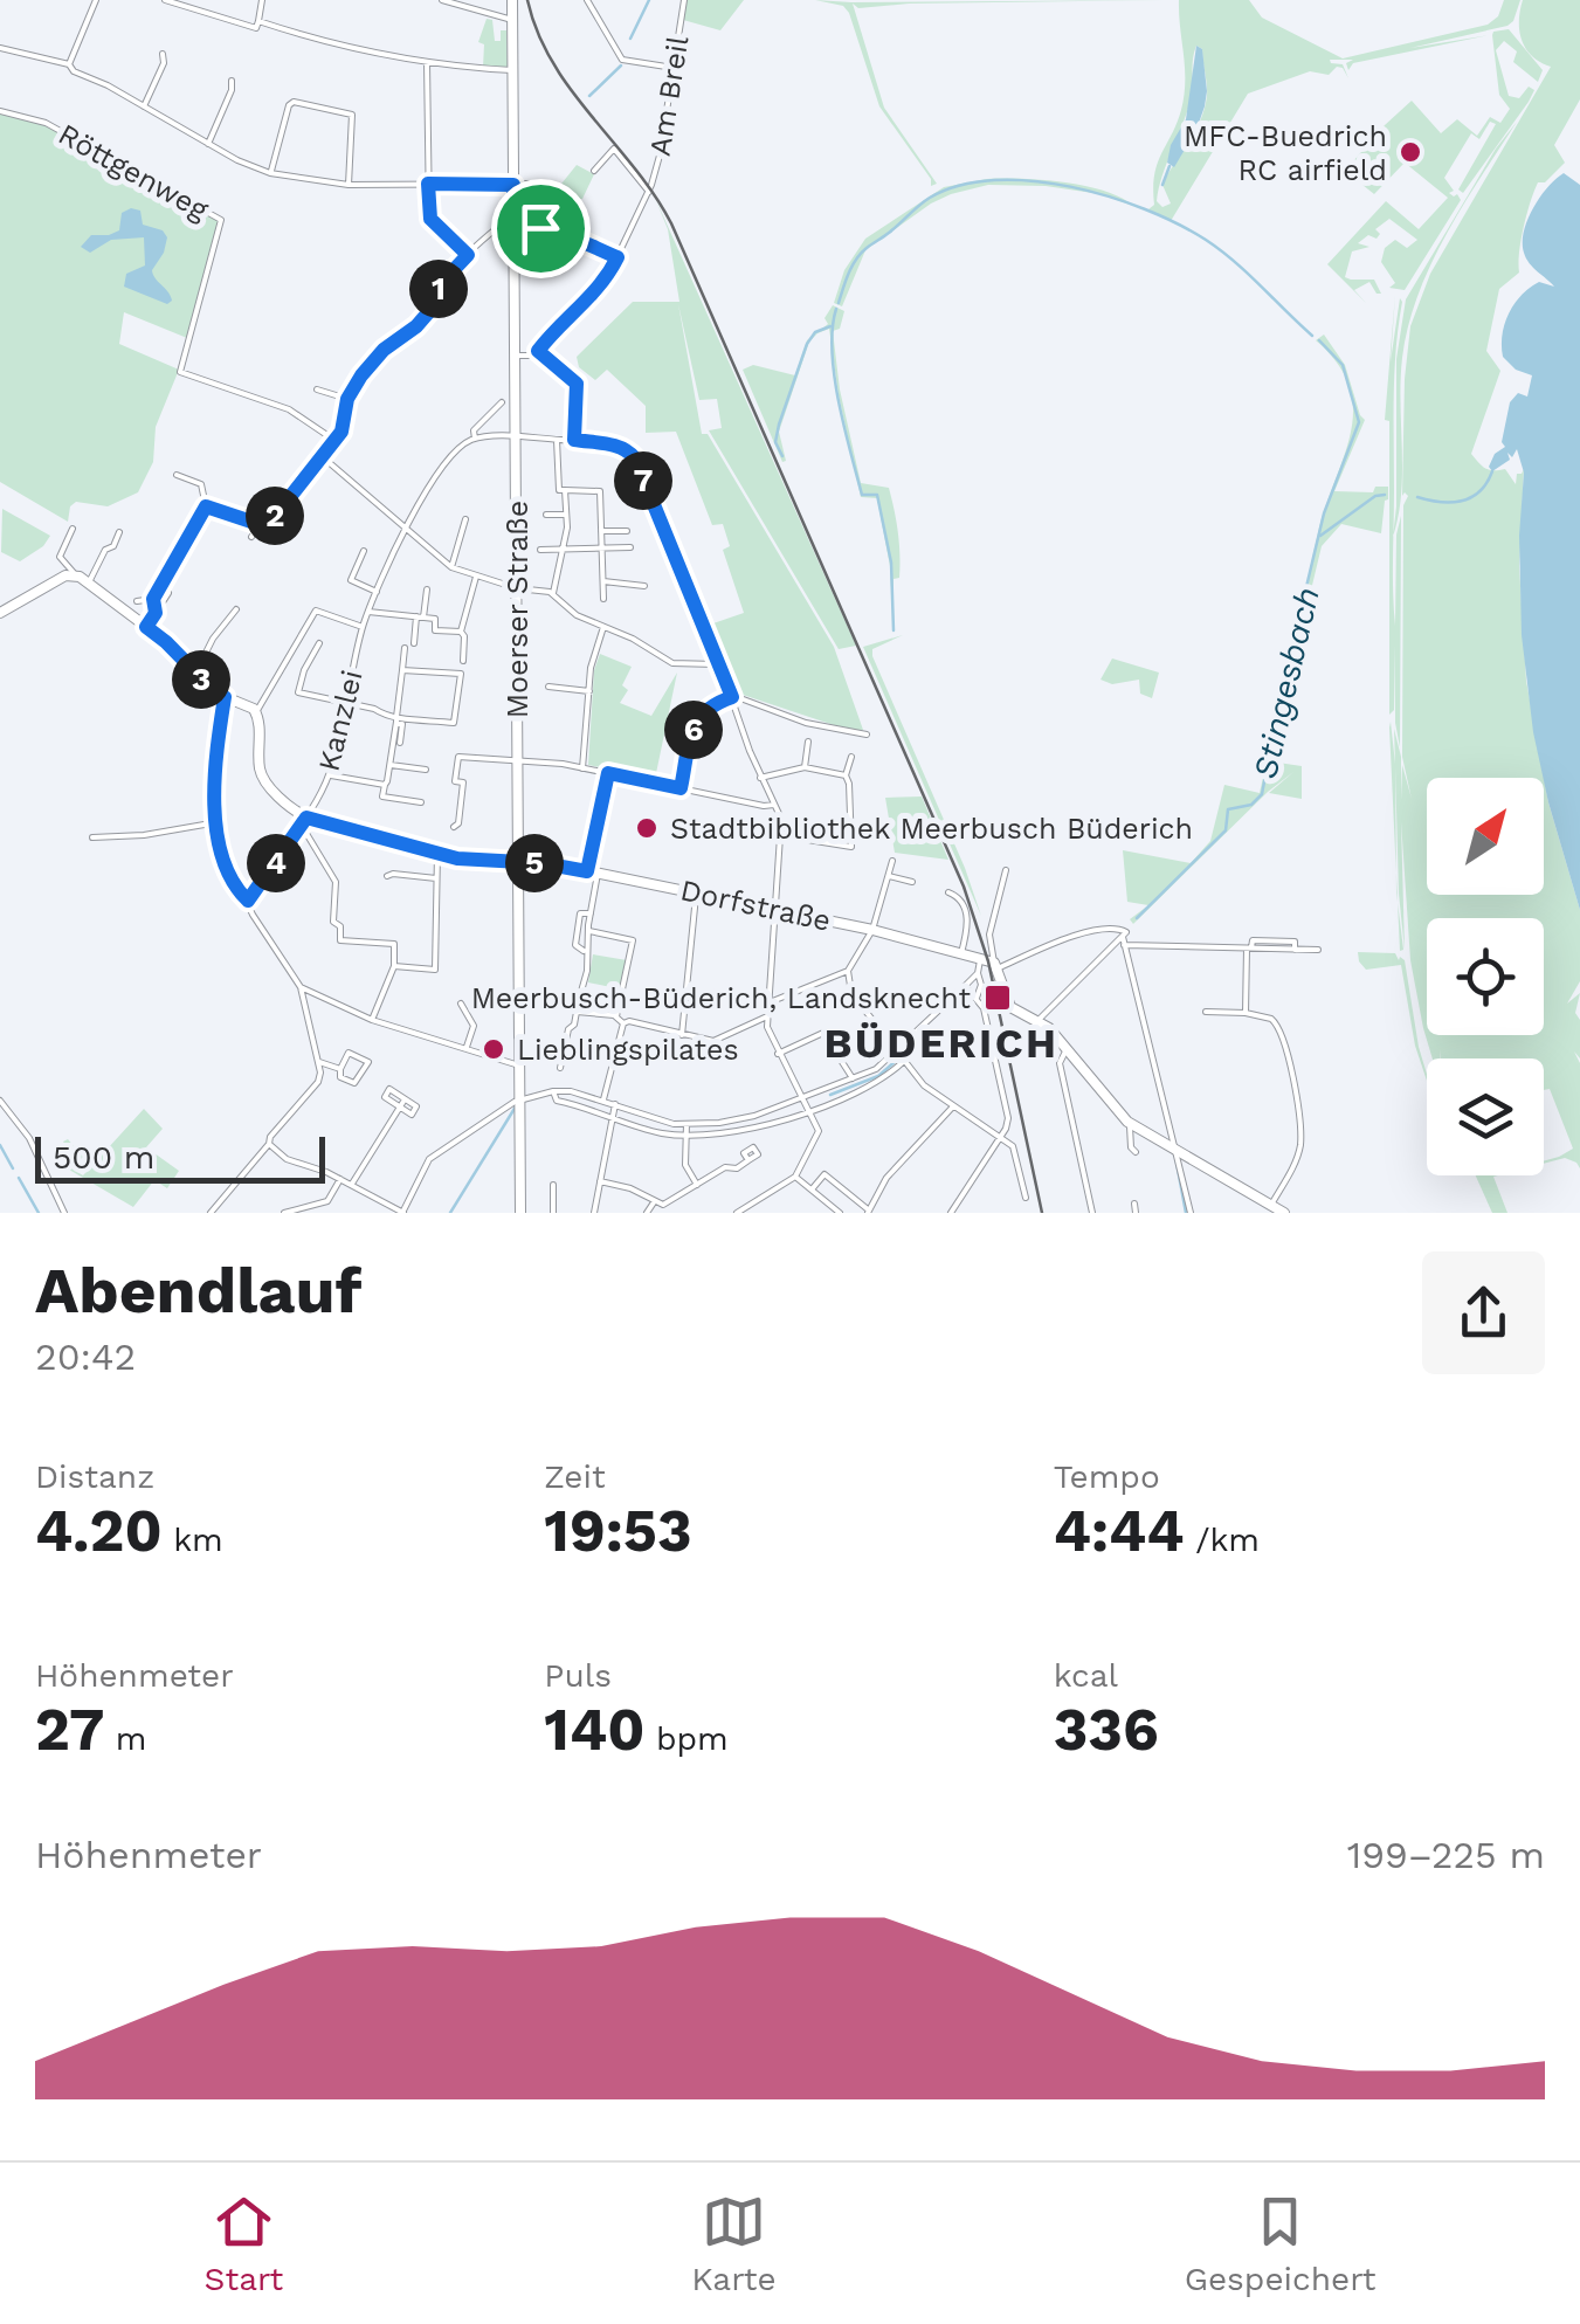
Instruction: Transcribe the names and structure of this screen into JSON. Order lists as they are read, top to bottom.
{
  "streets": {
    "main road": ["Moerser Straße", "Dorfstraße"],
    "street": ["Am Breil", "Röttgenweg", "Kanzlei"]
  },
  "crossings": [
    ["Moerser Straße", "Dorfstraße"],
    ["Kanzlei", "Dorfstraße"]
  ],
  "districts": ["BÜDERICH"],
  "water": ["Stingesbach"],
  "places": {
    "other": ["MFC-Buedrich RC airfield", "Stadtbibliothek Meerbusch Büderich", "Lieblingspilates"],
    "transit": ["Meerbusch-Büderich, Landsknecht"]
  },
  "scale_bar": "500 m",
  "north": "top right",
  "page": {
    "pins": [
      "1",
      "7",
      "2",
      "3",
      "6",
      "4",
      "5"
    ],
    "scale": "500 m",
    "heading": ["Abendlauf", "20:42"],
    "stats": [
      ["Distanz", "4.20 km"],
      ["Zeit", "19:53"],
      ["Tempo", "4:44 /km"],
      ["Höhenmeter", "27 m"],
      ["Puls", "140 bpm"],
      ["kcal", "336"]
    ],
    "chart": ["Höhenmeter", "199–225 m"],
    "tabs": ["Start", "Karte", "Gespeichert"]
  }
}
